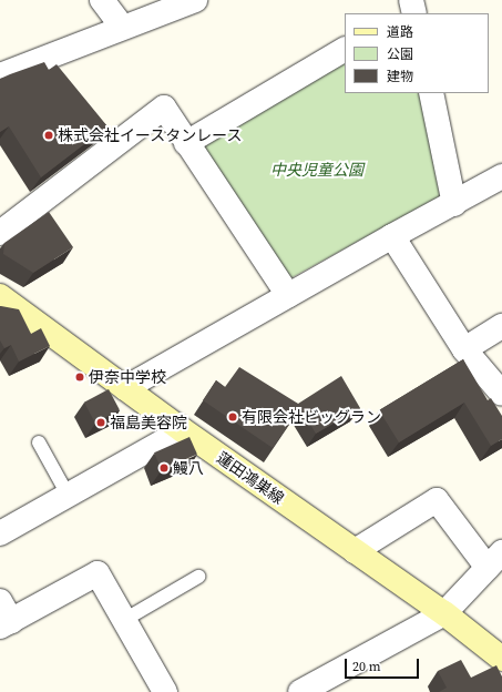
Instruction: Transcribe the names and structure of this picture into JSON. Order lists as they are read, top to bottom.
{
  "streets": {
    "main road": ["蓮田鴻巣線"]
  },
  "parks": ["中央児童公園"],
  "places": [
    "株式会社イースタンレース",
    "伊奈中学校",
    "有限会社ビッグラン",
    "福島美容院",
    "鰻八"
  ],
  "legend": ["道路", "公園", "建物"],
  "scale_bar": "20 m"
}
